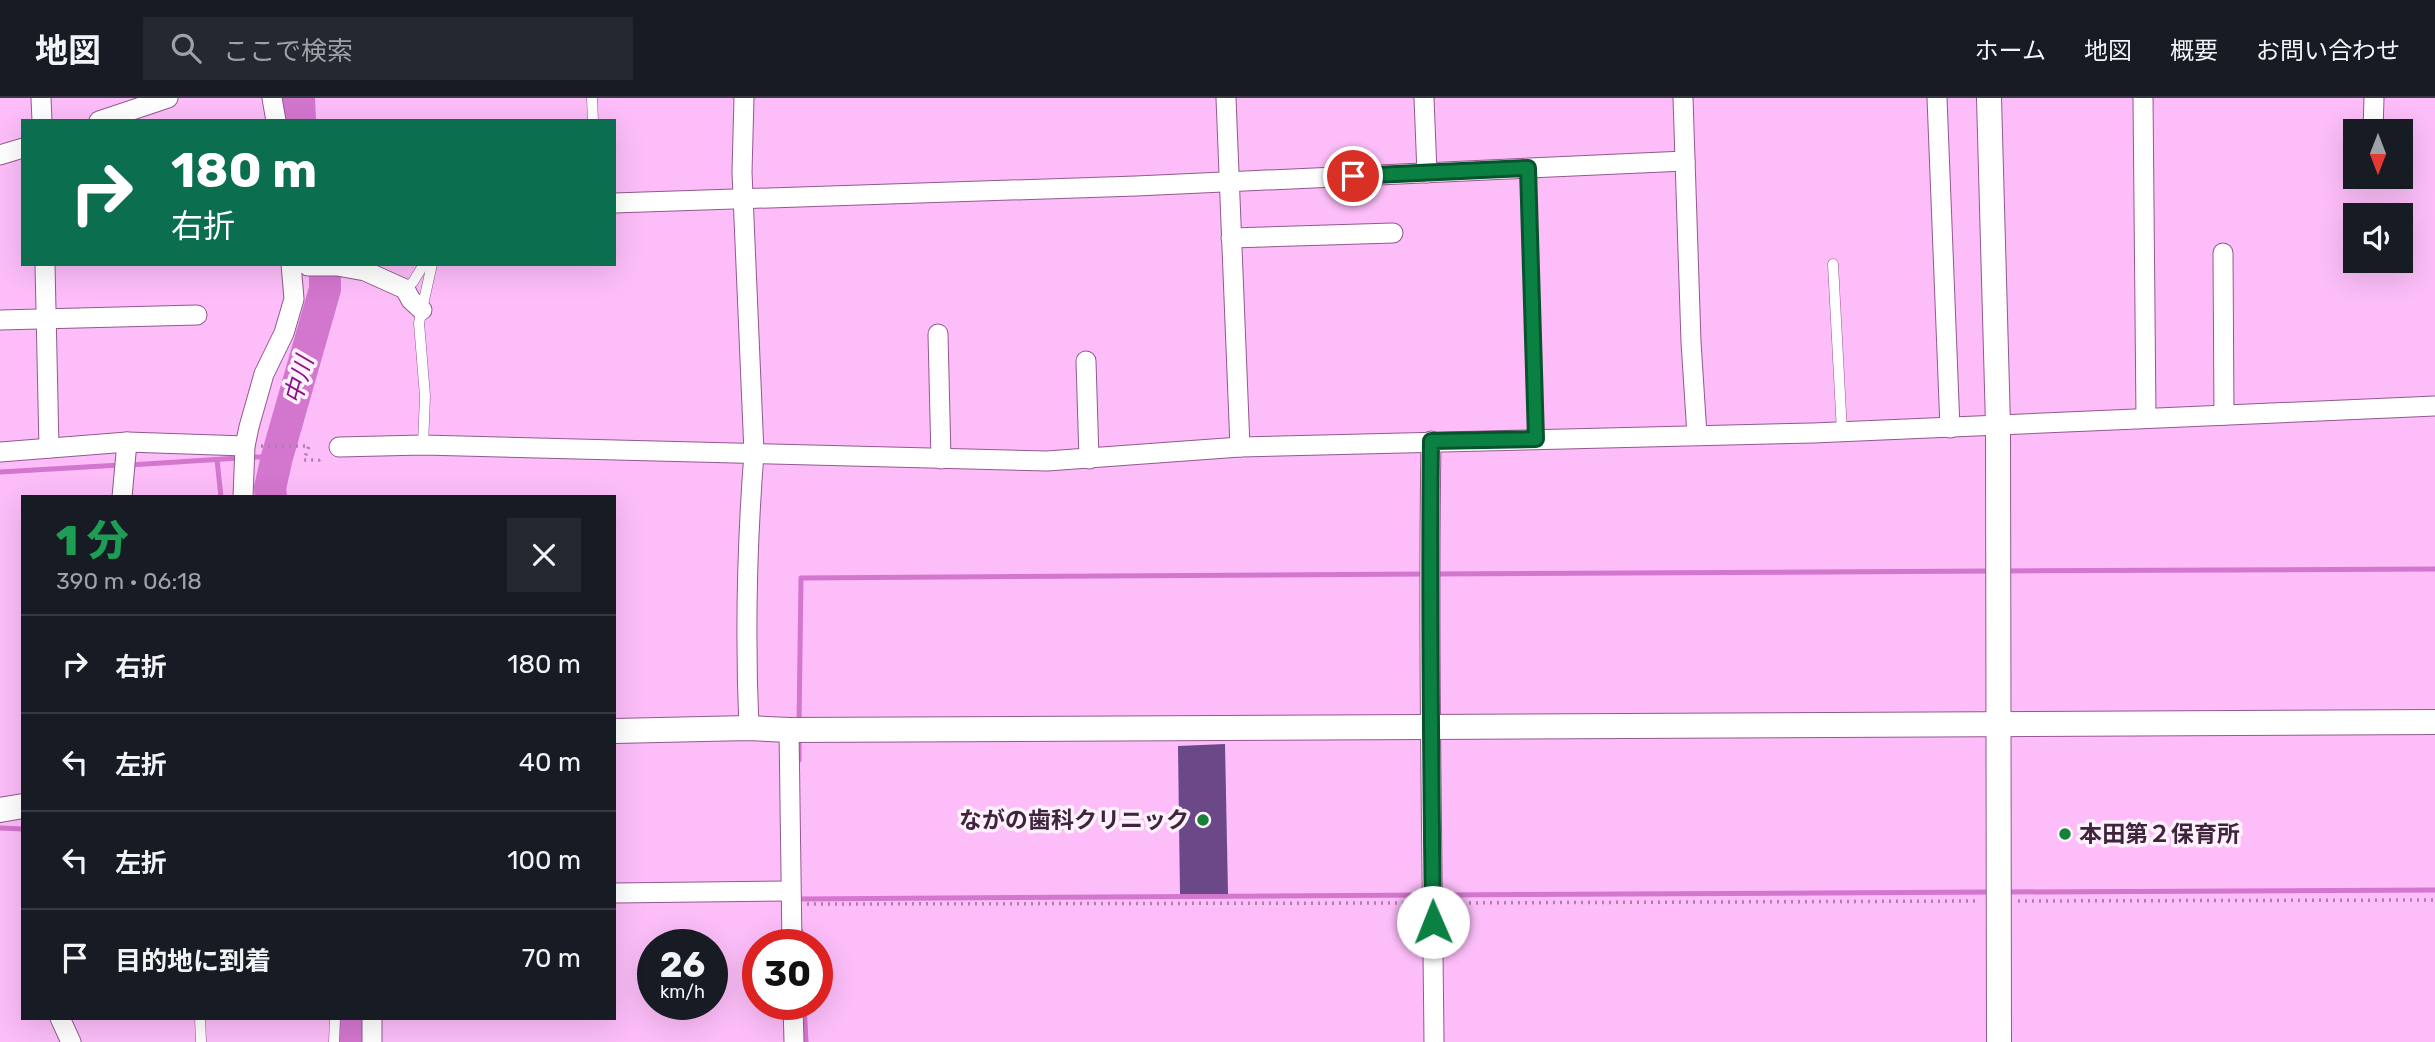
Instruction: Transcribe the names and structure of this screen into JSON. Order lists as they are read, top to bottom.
{
  "water": ["中川"],
  "places": ["ながの歯科クリニック", "本田第２保育所"],
  "north": "bottom",
  "page": {
    "header": "地図",
    "search": "ここで検索",
    "nav": [
      "ホーム",
      "地図",
      "概要",
      "お問い合わせ"
    ],
    "turn": ["180 m", "右折"],
    "heading": ["1 分", "390 m · 06:18"],
    "list": [
      {
        "name": "右折",
        "value": "180 m"
      },
      {
        "name": "左折",
        "value": "40 m"
      },
      {
        "name": "左折",
        "value": "100 m"
      },
      {
        "name": "目的地に到着",
        "value": "70 m"
      }
    ],
    "speed": "26 km/h",
    "limit": "30"
  }
}
